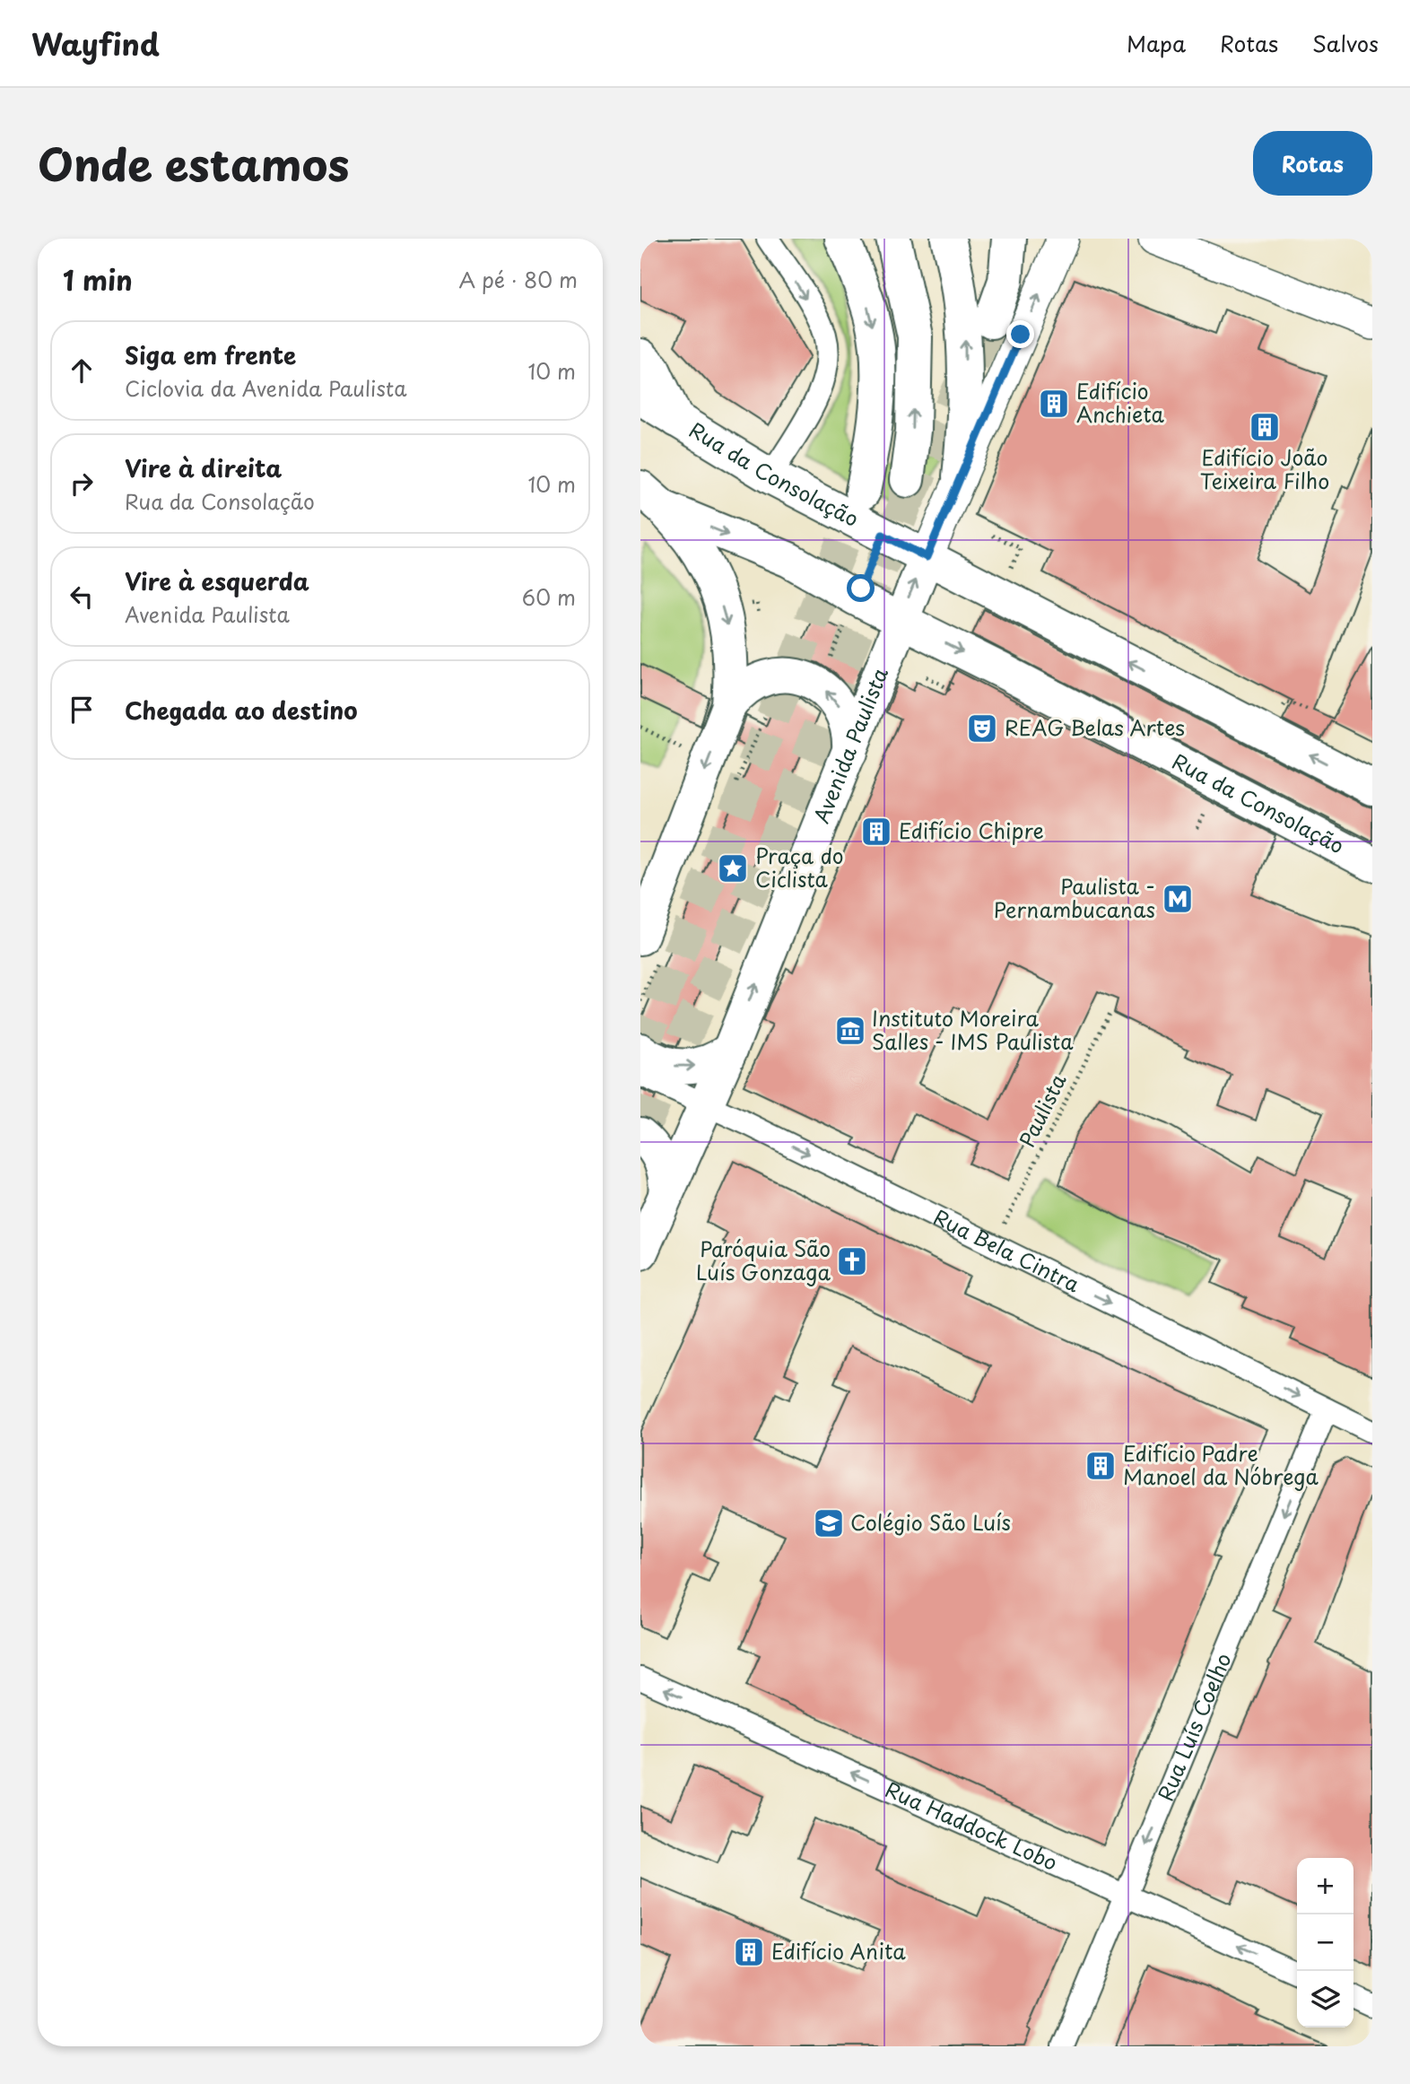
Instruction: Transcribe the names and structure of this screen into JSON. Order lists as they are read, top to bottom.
{
  "streets": {
    "main road": ["Rua da Consolação", "Avenida Paulista"],
    "street": ["Rua Bela Cintra", "Rua Luís Coelho", "Rua Haddock Lobo"],
    "path": ["Paulista"]
  },
  "crossings": [
    ["Rua da Consolação", "Avenida Paulista"],
    ["Avenida Paulista", "Rua Bela Cintra"],
    ["Rua Bela Cintra", "Rua Luís Coelho"],
    ["Rua Luís Coelho", "Rua Haddock Lobo"]
  ],
  "one_way": ["Rua Bela Cintra", "Rua Luís Coelho", "Rua Haddock Lobo"],
  "places": {
    "building": [
      "Edifício Anchieta",
      "Edifício João Teixeira Filho",
      "Edifício Chipre",
      "Edifício Padre Manoel da Nóbrega",
      "Edifício Anita"
    ],
    "theatre": ["REAG Belas Artes"],
    "place": ["Praça do Ciclista"],
    "metro station": ["Paulista - Pernambucanas"],
    "museum": ["Instituto Moreira Salles - IMS Paulista"],
    "church": ["Paróquia São Luís Gonzaga"],
    "school or university": ["Colégio São Luís"]
  },
  "page": {
    "header": "Wayfind",
    "nav": ["Mapa", "Rotas", "Salvos"],
    "title": "Onde estamos",
    "buttons": "Rotas",
    "heading": ["1 min", "A pé · 80 m"],
    "list": [
      ["Siga em frente", "Ciclovia da Avenida Paulista", "10 m"],
      ["Vire à direita", "Rua da Consolação", "10 m"],
      ["Vire à esquerda", "Avenida Paulista", "60 m"],
      "Chegada ao destino"
    ],
    "map_buttons": ["+", "−"]
  }
}
